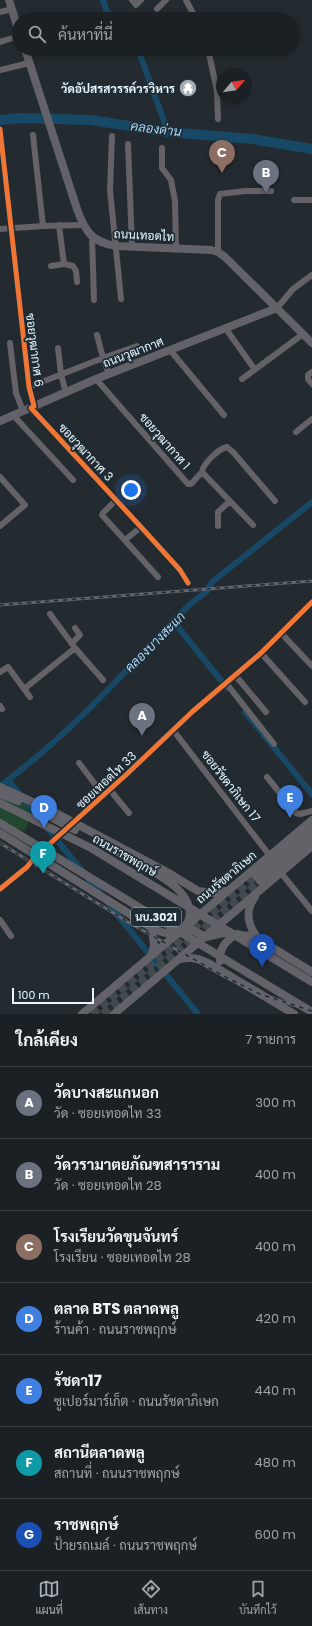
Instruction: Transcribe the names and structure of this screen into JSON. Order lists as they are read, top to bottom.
{
  "streets": {
    "main road": [
      "ถนนเทอดไท",
      "ถนนวุฒากาศ",
      "ถนนราชพฤกษ์",
      "ถนนรัชดาภิเษก",
      "นบ.3021"
    ],
    "street": [
      "ซอยวุฒากาศ 6",
      "ซอยวุฒากาศ 1",
      "ซอยวุฒากาศ 3",
      "ซอยเทอดไท 33",
      "ซอยรัชดาภิเษก 17"
    ]
  },
  "crossings": [
    ["ซอยวุฒากาศ 6", "ถนนวุฒากาศ"],
    ["ซอยวุฒากาศ 6", "ซอยวุฒากาศ 3"],
    ["ถนนวุฒากาศ", "ซอยวุฒากาศ 1"],
    ["ถนนวุฒากาศ", "ซอยวุฒากาศ 3"],
    ["ซอยเทอดไท 33", "ซอยรัชดาภิเษก 17"],
    ["ซอยเทอดไท 33", "ถนนราชพฤกษ์"],
    ["ซอยเทอดไท 33", "นบ.3021"],
    ["ซอยรัชดาภิเษก 17", "ถนนรัชดาภิเษก"],
    ["ถนนราชพฤกษ์", "ถนนรัชดาภิเษก"],
    ["ถนนรัชดาภิเษก", "นบ.3021"]
  ],
  "water": ["คลองด่าน", "คลองบางสะแก"],
  "places": {
    "temple": ["วัดอัปสรสวรรค์วรวิหาร"]
  },
  "scale_bar": "100 m",
  "north": "top right",
  "page": {
    "search": "ค้นหาที่นี่",
    "pins": [
      "C",
      "B",
      "A",
      "E",
      "D",
      "F",
      "G"
    ],
    "scale": "100 m",
    "heading": ["ใกล้เคียง", "7 รายการ"],
    "list": [
      {
        "mark": "A",
        "name": "วัดบางสะแกนอก",
        "note": "วัด · ซอยเทอดไท 33",
        "value": "300 m"
      },
      {
        "mark": "B",
        "name": "วัดวรามาตยภัณฑสาราราม",
        "note": "วัด · ซอยเทอดไท 28",
        "value": "400 m"
      },
      {
        "mark": "C",
        "name": "โรงเรียนวัดขุนจันทร์",
        "note": "โรงเรียน · ซอยเทอดไท 28",
        "value": "400 m"
      },
      {
        "mark": "D",
        "name": "ตลาด BTS ตลาดพลู",
        "note": "ร้านค้า · ถนนราชพฤกษ์",
        "value": "420 m"
      },
      {
        "mark": "E",
        "name": "รัชดา17",
        "note": "ซูเปอร์มาร์เก็ต · ถนนรัชดาภิเษก",
        "value": "440 m"
      },
      {
        "mark": "F",
        "name": "สถานีตลาดพลู",
        "note": "สถานที่ · ถนนราชพฤกษ์",
        "value": "480 m"
      },
      {
        "mark": "G",
        "name": "ราชพฤกษ์",
        "note": "ป้ายรถเมล์ · ถนนราชพฤกษ์",
        "value": "600 m"
      }
    ],
    "nav": ["แผนที่", "เส้นทาง", "บันทึกไว้"]
  }
}
